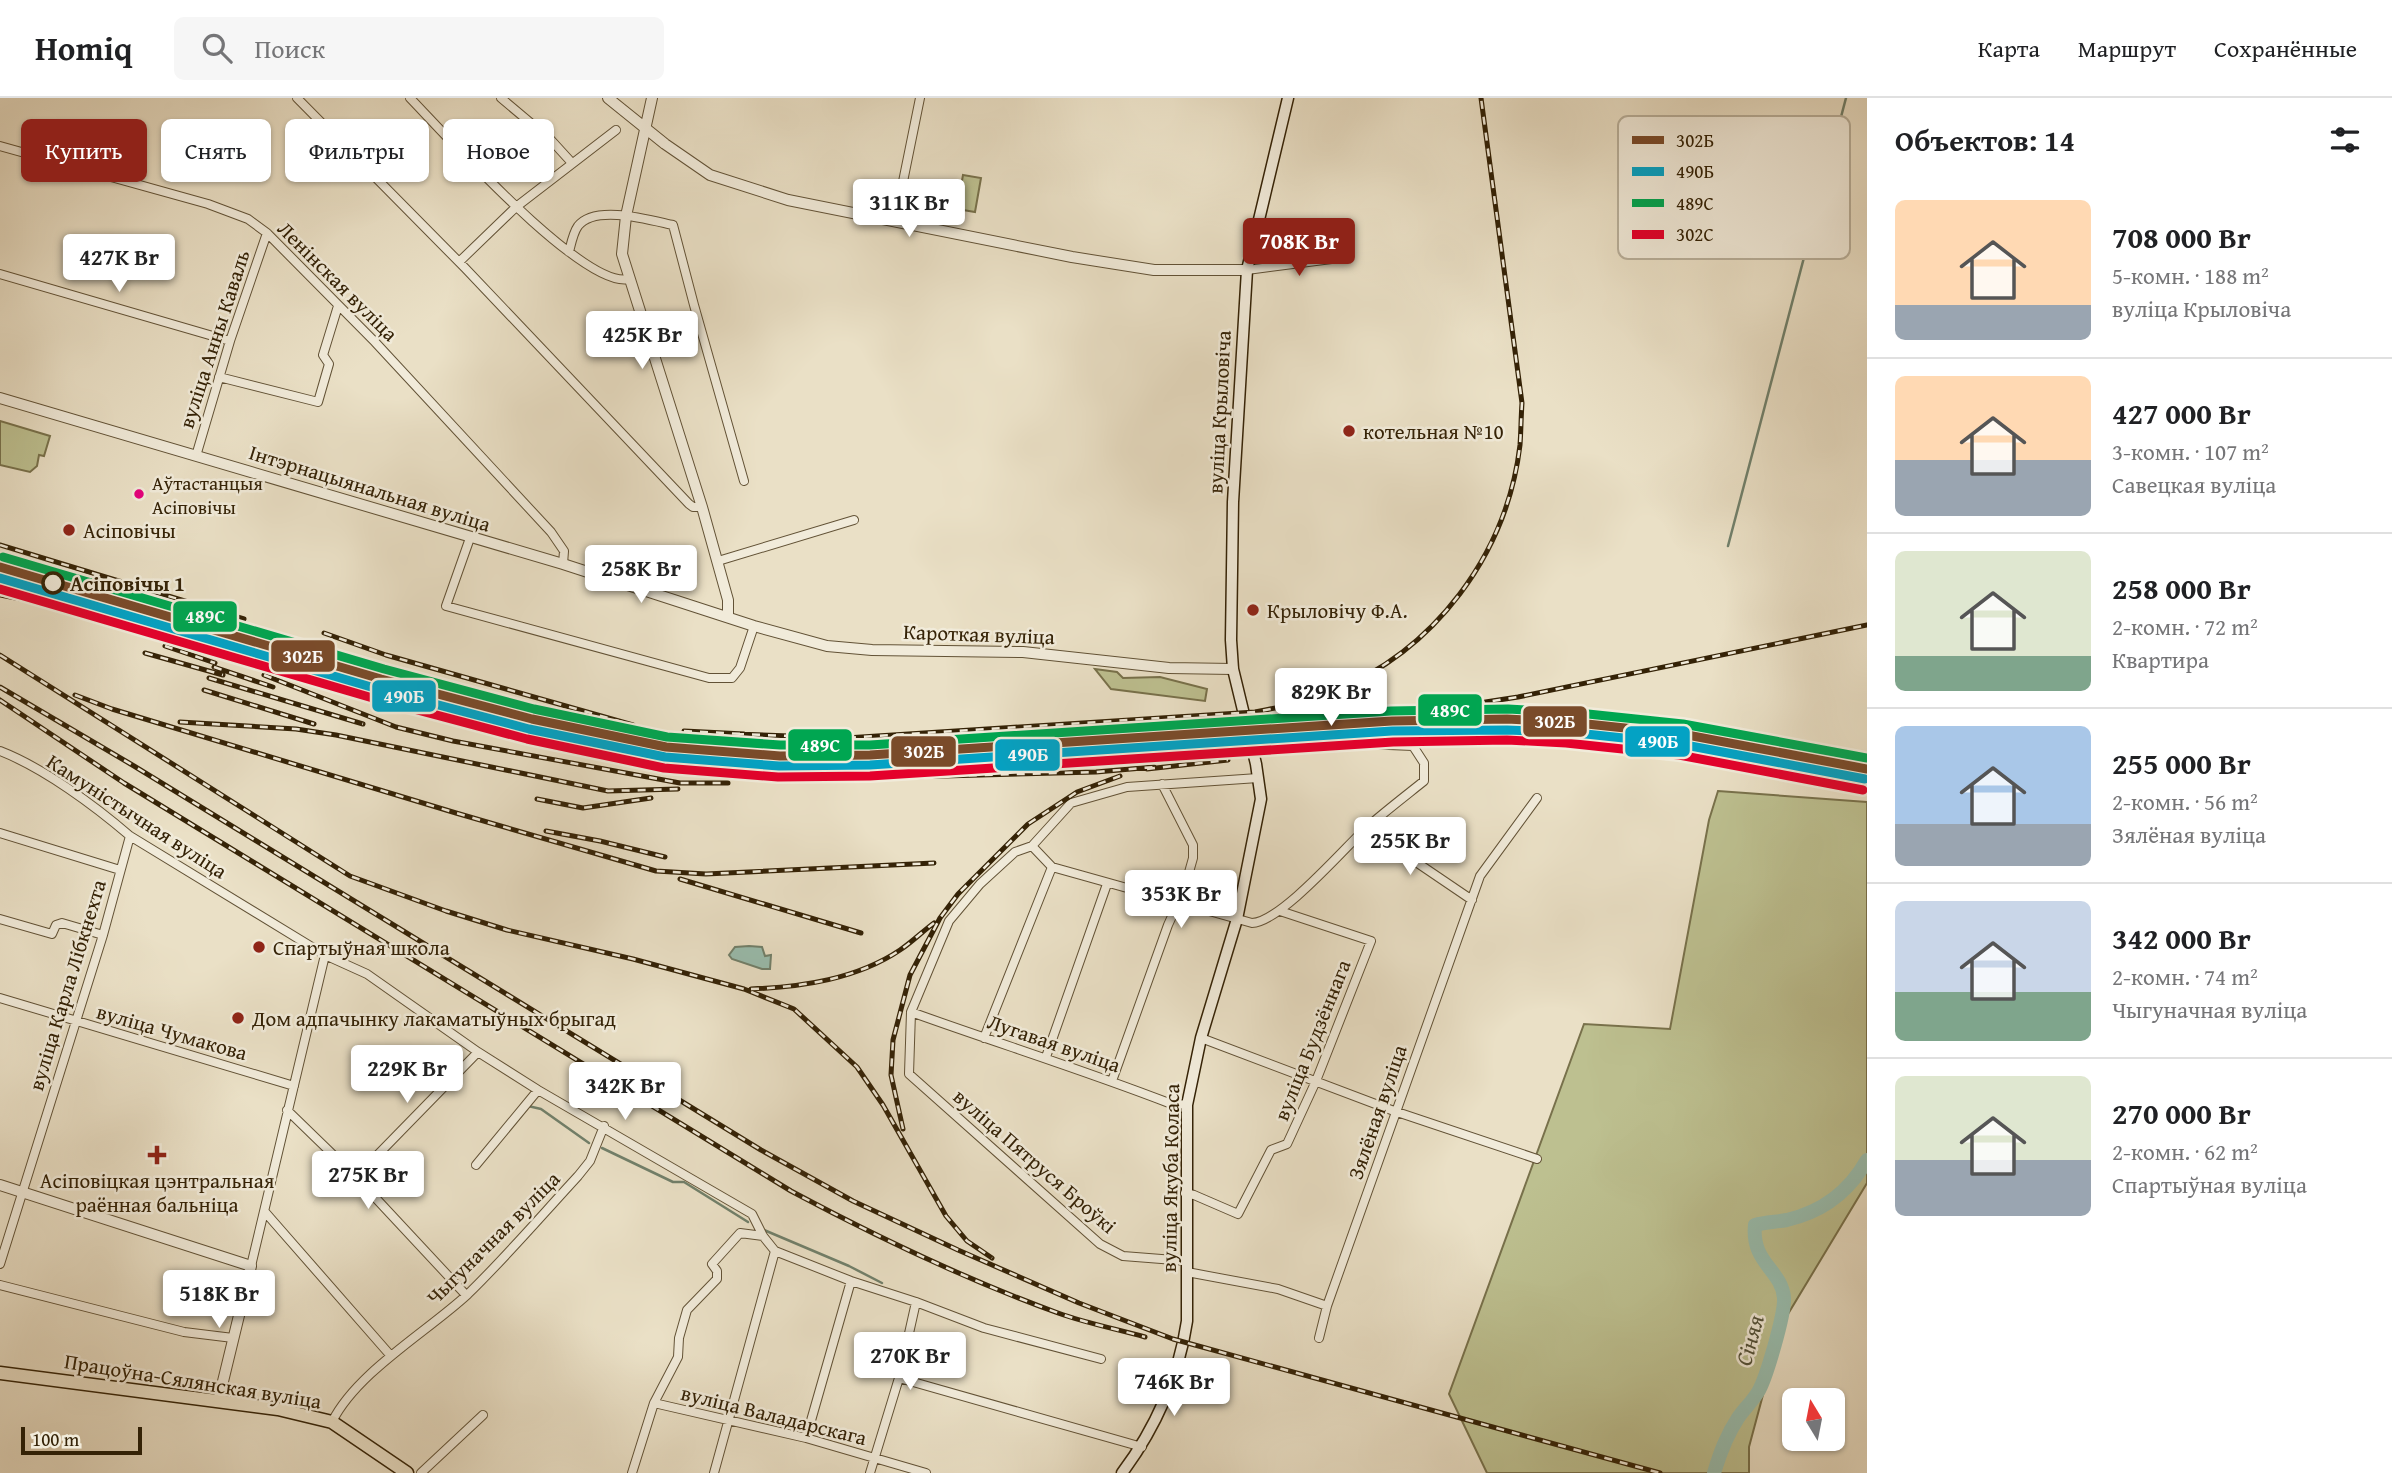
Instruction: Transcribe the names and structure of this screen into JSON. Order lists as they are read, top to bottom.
{
  "streets": {
    "main road": ["вуліца Крыловіча", "вуліца Якуба Коласа", "Працоўна-Сялянская вуліца"],
    "street": [
      "Ленінская вуліца",
      "вуліца Анны Каваль",
      "Інтэрнацыянальная вуліца",
      "Кароткая вуліца",
      "Камуністычная вуліца",
      "вуліца Карла Лібкнехта",
      "вуліца Чумакова",
      "вуліца Будзённага",
      "Лугавая вуліца",
      "Зялёная вуліца",
      "вуліца Пятруся Броўкі",
      "Чыгуначная вуліца",
      "вуліца Валадарскага"
    ]
  },
  "crossings": [
    ["Ленінская вуліца", "вуліца Анны Каваль"],
    ["Ленінская вуліца", "Інтэрнацыянальная вуліца"],
    ["вуліца Анны Каваль", "Інтэрнацыянальная вуліца"],
    ["вуліца Крыловіча", "Кароткая вуліца"],
    ["вуліца Крыловіча", "вуліца Якуба Коласа"],
    ["Інтэрнацыянальная вуліца", "Кароткая вуліца"],
    ["Камуністычная вуліца", "вуліца Карла Лібкнехта"],
    ["Камуністычная вуліца", "Чыгуначная вуліца"],
    ["вуліца Карла Лібкнехта", "вуліца Чумакова"],
    ["вуліца Будзённага", "вуліца Якуба Коласа"],
    ["Лугавая вуліца", "вуліца Пятруся Броўкі"],
    ["Лугавая вуліца", "вуліца Якуба Коласа"],
    ["Зялёная вуліца", "вуліца Пятруся Броўкі"],
    ["вуліца Пятруся Броўкі", "вуліца Якуба Коласа"],
    ["Чыгуначная вуліца", "Працоўна-Сялянская вуліца"]
  ],
  "water": ["Сіняя"],
  "places": {
    "other": [
      "котельная №10",
      "Аўтастанцыя Асіповічы",
      "Асіповічы",
      "Асіповічы 1",
      "Крыловічу Ф.А.",
      "Спартыўная школа",
      "Дом адпачынку лакаматыўных брыгад"
    ],
    "health": ["Асіповіцкая цэнтральная раённая бальніца"]
  },
  "lines": [
    "transit line 489С",
    "transit line 302Б",
    "transit line 490Б",
    "transit line 302С"
  ],
  "legend": [
    "302Б",
    "490Б",
    "489С",
    "302С"
  ],
  "scale_bar": "100 m",
  "north": "top",
  "page": {
    "header": "Homiq",
    "search": "Поиск",
    "nav": ["Карта", "Маршрут", "Сохранённые"],
    "heading": "Объектов: 14",
    "chip": [
      "Купить",
      "Снять",
      "Фильтры",
      "Новое"
    ],
    "price": [
      "311K Br",
      "708K Br",
      "427K Br",
      "425K Br",
      "258K Br",
      "829K Br",
      "255K Br",
      "353K Br",
      "229K Br",
      "342K Br",
      "275K Br",
      "518K Br",
      "270K Br",
      "746K Br"
    ],
    "list": [
      {
        "name": "708 000 Br",
        "note": "5-комн. · 188 m² · вуліца Крыловіча"
      },
      {
        "name": "427 000 Br",
        "note": "3-комн. · 107 m² · Савецкая вуліца"
      },
      {
        "name": "258 000 Br",
        "note": "2-комн. · 72 m² · Квартира"
      },
      {
        "name": "255 000 Br",
        "note": "2-комн. · 56 m² · Зялёная вуліца"
      },
      {
        "name": "342 000 Br",
        "note": "2-комн. · 74 m² · Чыгуначная вуліца"
      },
      {
        "name": "270 000 Br",
        "note": "2-комн. · 62 m² · Спартыўная вуліца"
      }
    ],
    "scale": "100 m"
  }
}
